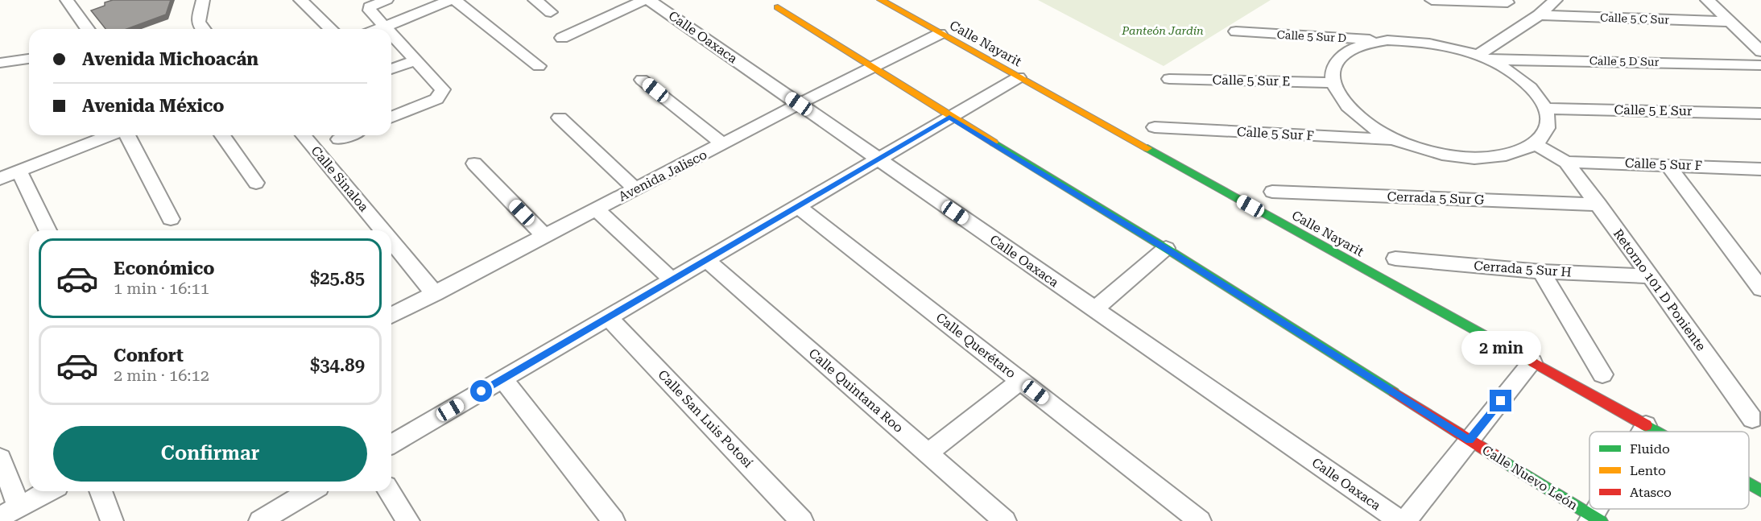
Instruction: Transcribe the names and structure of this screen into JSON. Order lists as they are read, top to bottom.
{
  "streets": {
    "street": [
      "Calle 5 C Sur",
      "Calle 5 Sur D",
      "Calle Oaxaca",
      "Calle Nayarit",
      "Calle 5 D Sur",
      "Calle 5 Sur E",
      "Calle 5 E Sur",
      "Calle 5 Sur F",
      "Avenida Jalisco",
      "Calle Sinaloa",
      "Cerrada 5 Sur G",
      "Cerrada 5 Sur H",
      "Retorno 101 D Poniente",
      "Calle Querétaro",
      "Calle Quintana Roo",
      "Calle San Luis Potosí",
      "Calle Nuevo León"
    ]
  },
  "crossings": [
    ["Calle 5 Sur D", "Calle 5 D Sur"],
    ["Calle Oaxaca", "Avenida Jalisco"],
    ["Calle Nayarit", "Avenida Jalisco"],
    ["Calle 5 Sur F", "Retorno 101 D Poniente"],
    ["Avenida Jalisco", "Calle Sinaloa"],
    ["Avenida Jalisco", "Calle Nuevo León"],
    ["Cerrada 5 Sur G", "Retorno 101 D Poniente"],
    ["Cerrada 5 Sur H", "Retorno 101 D Poniente"]
  ],
  "parks": ["Panteón Jardín"],
  "legend": ["Fluido", "Lento", "Atasco"],
  "page": {
    "banner": ["Avenida Michoacán", "Avenida México"],
    "list": [
      {
        "name": "Económico",
        "note": "1 min · 16:11",
        "value": "$25.85"
      },
      {
        "name": "Confort",
        "note": "2 min · 16:12",
        "value": "$34.89"
      }
    ],
    "bubble": "2 min",
    "buttons": "Confirmar"
  }
}
